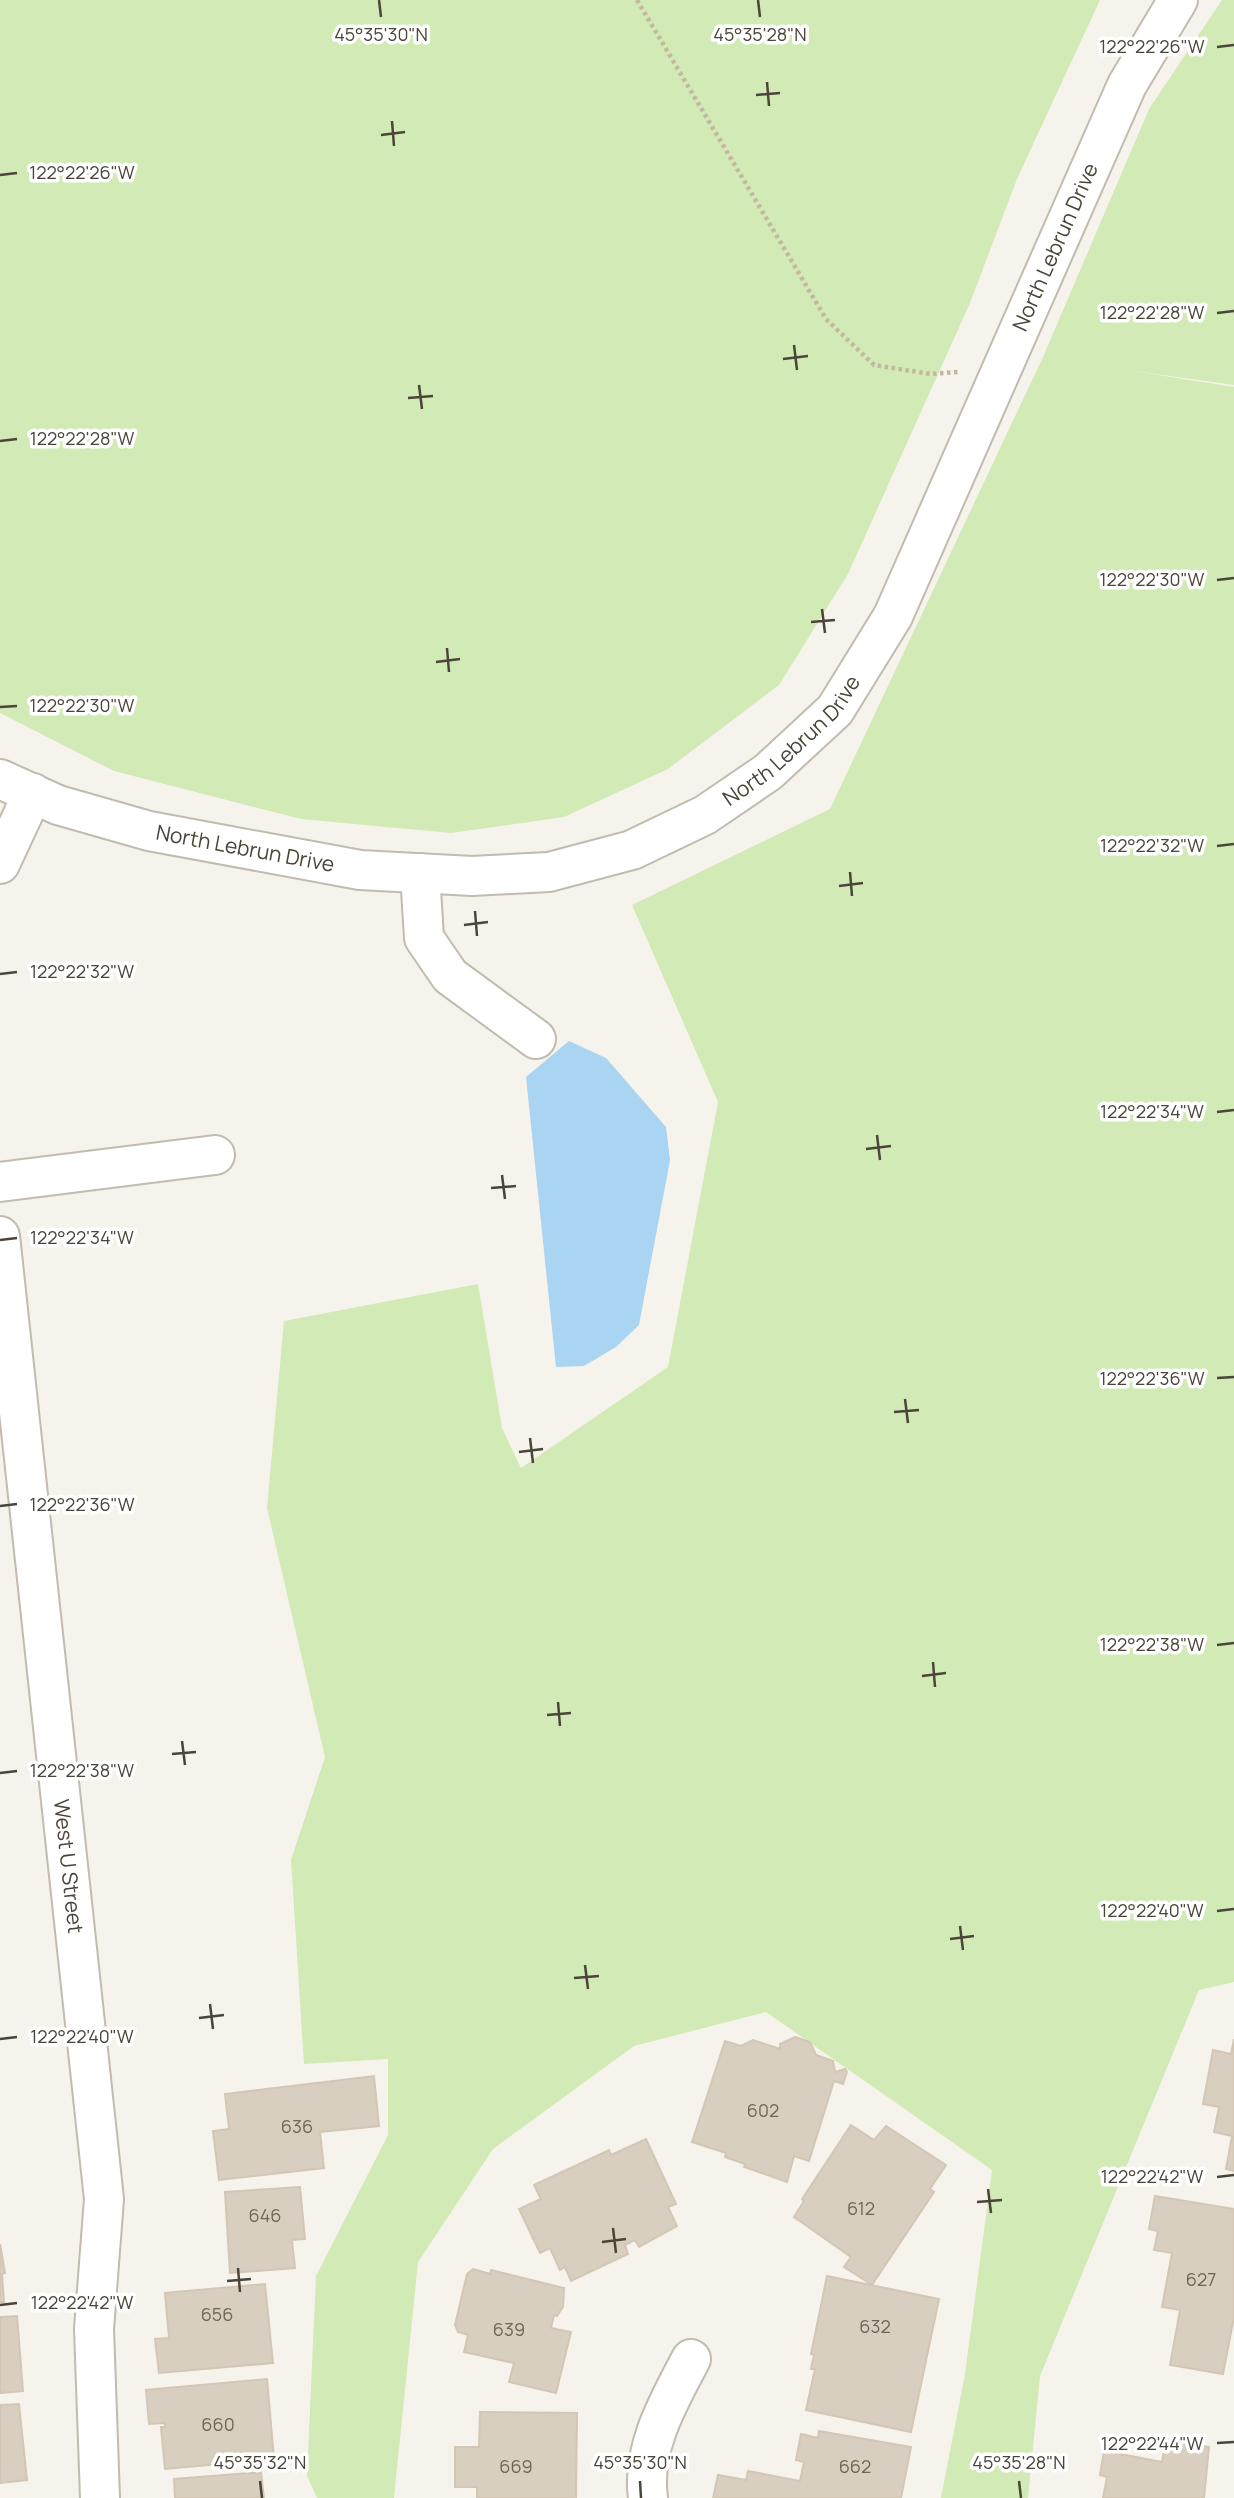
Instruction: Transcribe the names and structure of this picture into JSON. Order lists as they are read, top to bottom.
{
  "streets": {
    "street": ["North Lebrun Drive", "West U Street"]
  },
  "house_numbers": [
    "602",
    "636",
    "612",
    "646",
    "627",
    "656",
    "632",
    "639",
    "660",
    "669",
    "662"
  ],
  "coordinates": [
    "45°35'30\"N",
    "45°35'28\"N",
    "122°22'26\"W",
    "122°22'28\"W",
    "122°22'30\"W",
    "122°22'32\"W",
    "122°22'34\"W",
    "122°22'36\"W",
    "122°22'38\"W",
    "122°22'40\"W",
    "122°22'42\"W",
    "122°22'44\"W",
    "45°35'32\"N"
  ]
}
